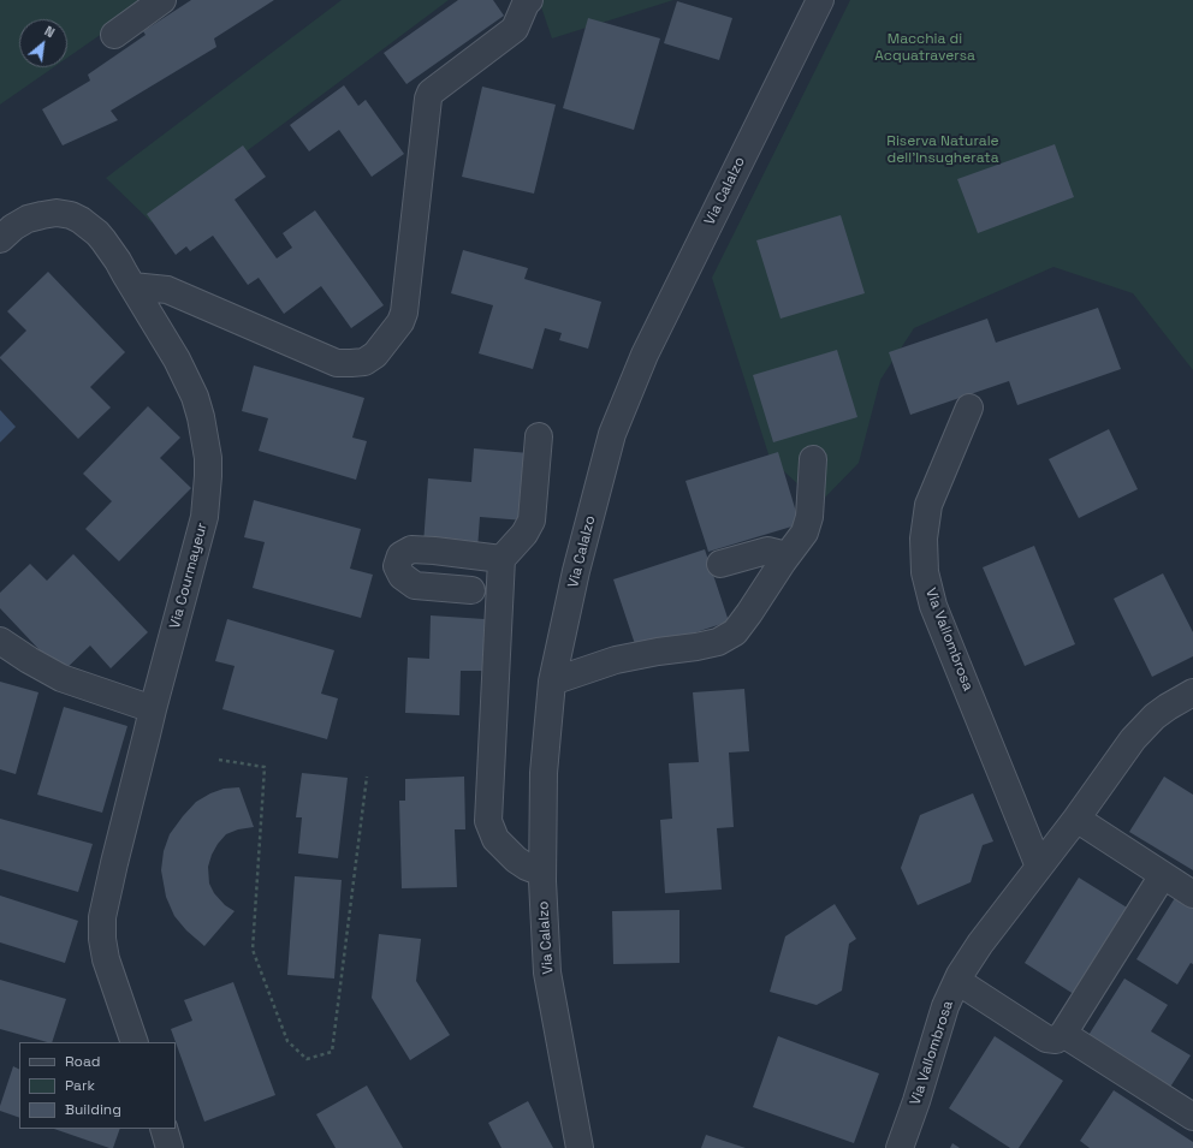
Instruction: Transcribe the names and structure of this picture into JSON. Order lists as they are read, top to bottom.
{
  "streets": {
    "street": ["Via Calalzo", "Via Courmayeur", "Via Vallombrosa"]
  },
  "parks": ["Macchia di Acquatraversa", "Riserva Naturale dell'Insugherata"],
  "legend": ["Road", "Park", "Building"],
  "north": "top right"
}
